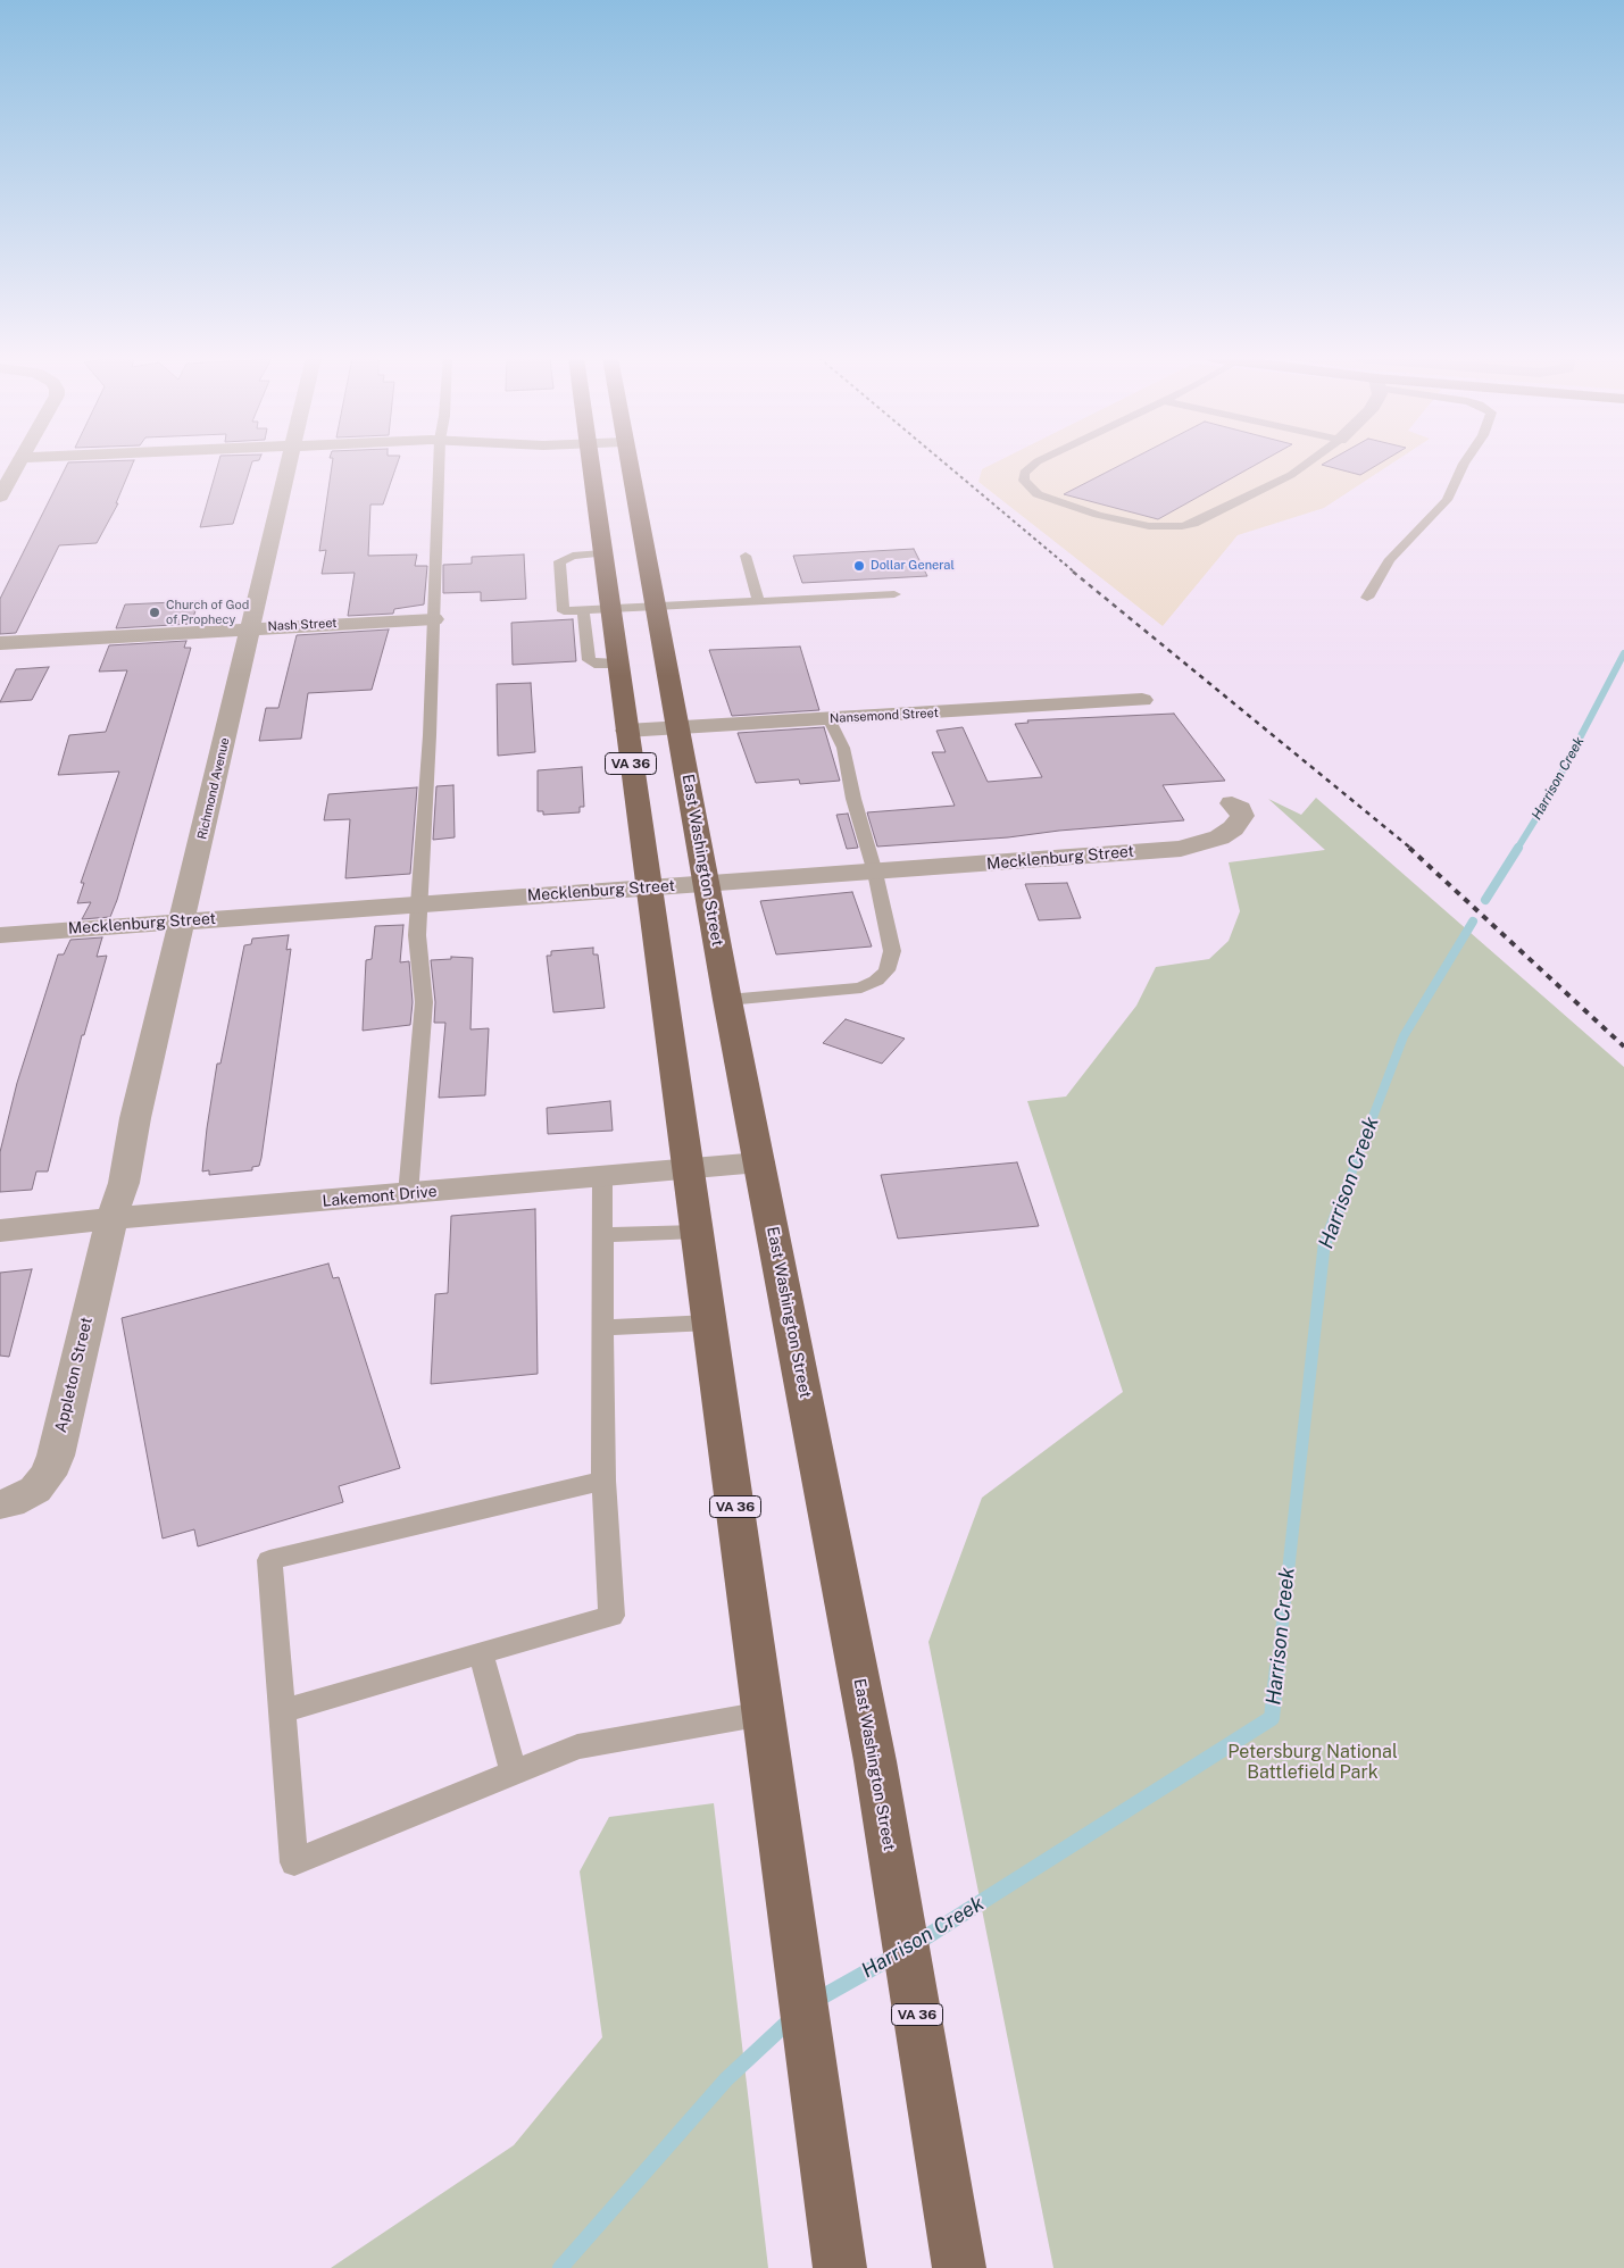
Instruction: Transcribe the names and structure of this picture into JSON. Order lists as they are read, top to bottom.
{
  "streets": {
    "highway": ["VA 36", "East Washington Street"],
    "street": [
      "Nash Street",
      "Nansemond Street",
      "Richmond Avenue",
      "Mecklenburg Street",
      "Lakemont Drive",
      "Appleton Street"
    ]
  },
  "crossings": [
    ["Nash Street", "Richmond Avenue"],
    ["Nansemond Street", "VA 36"],
    ["Nansemond Street", "East Washington Street"],
    ["VA 36", "Mecklenburg Street"],
    ["VA 36", "Lakemont Drive"],
    ["Richmond Avenue", "Mecklenburg Street"],
    ["Richmond Avenue", "Lakemont Drive"],
    ["Richmond Avenue", "Appleton Street"],
    ["Mecklenburg Street", "East Washington Street"],
    ["East Washington Street", "Lakemont Drive"],
    ["Lakemont Drive", "Appleton Street"]
  ],
  "water": ["Harrison Creek"],
  "parks": ["Petersburg National Battlefield Park"],
  "places": ["Dollar General", "Church of God of Prophecy"]
}
